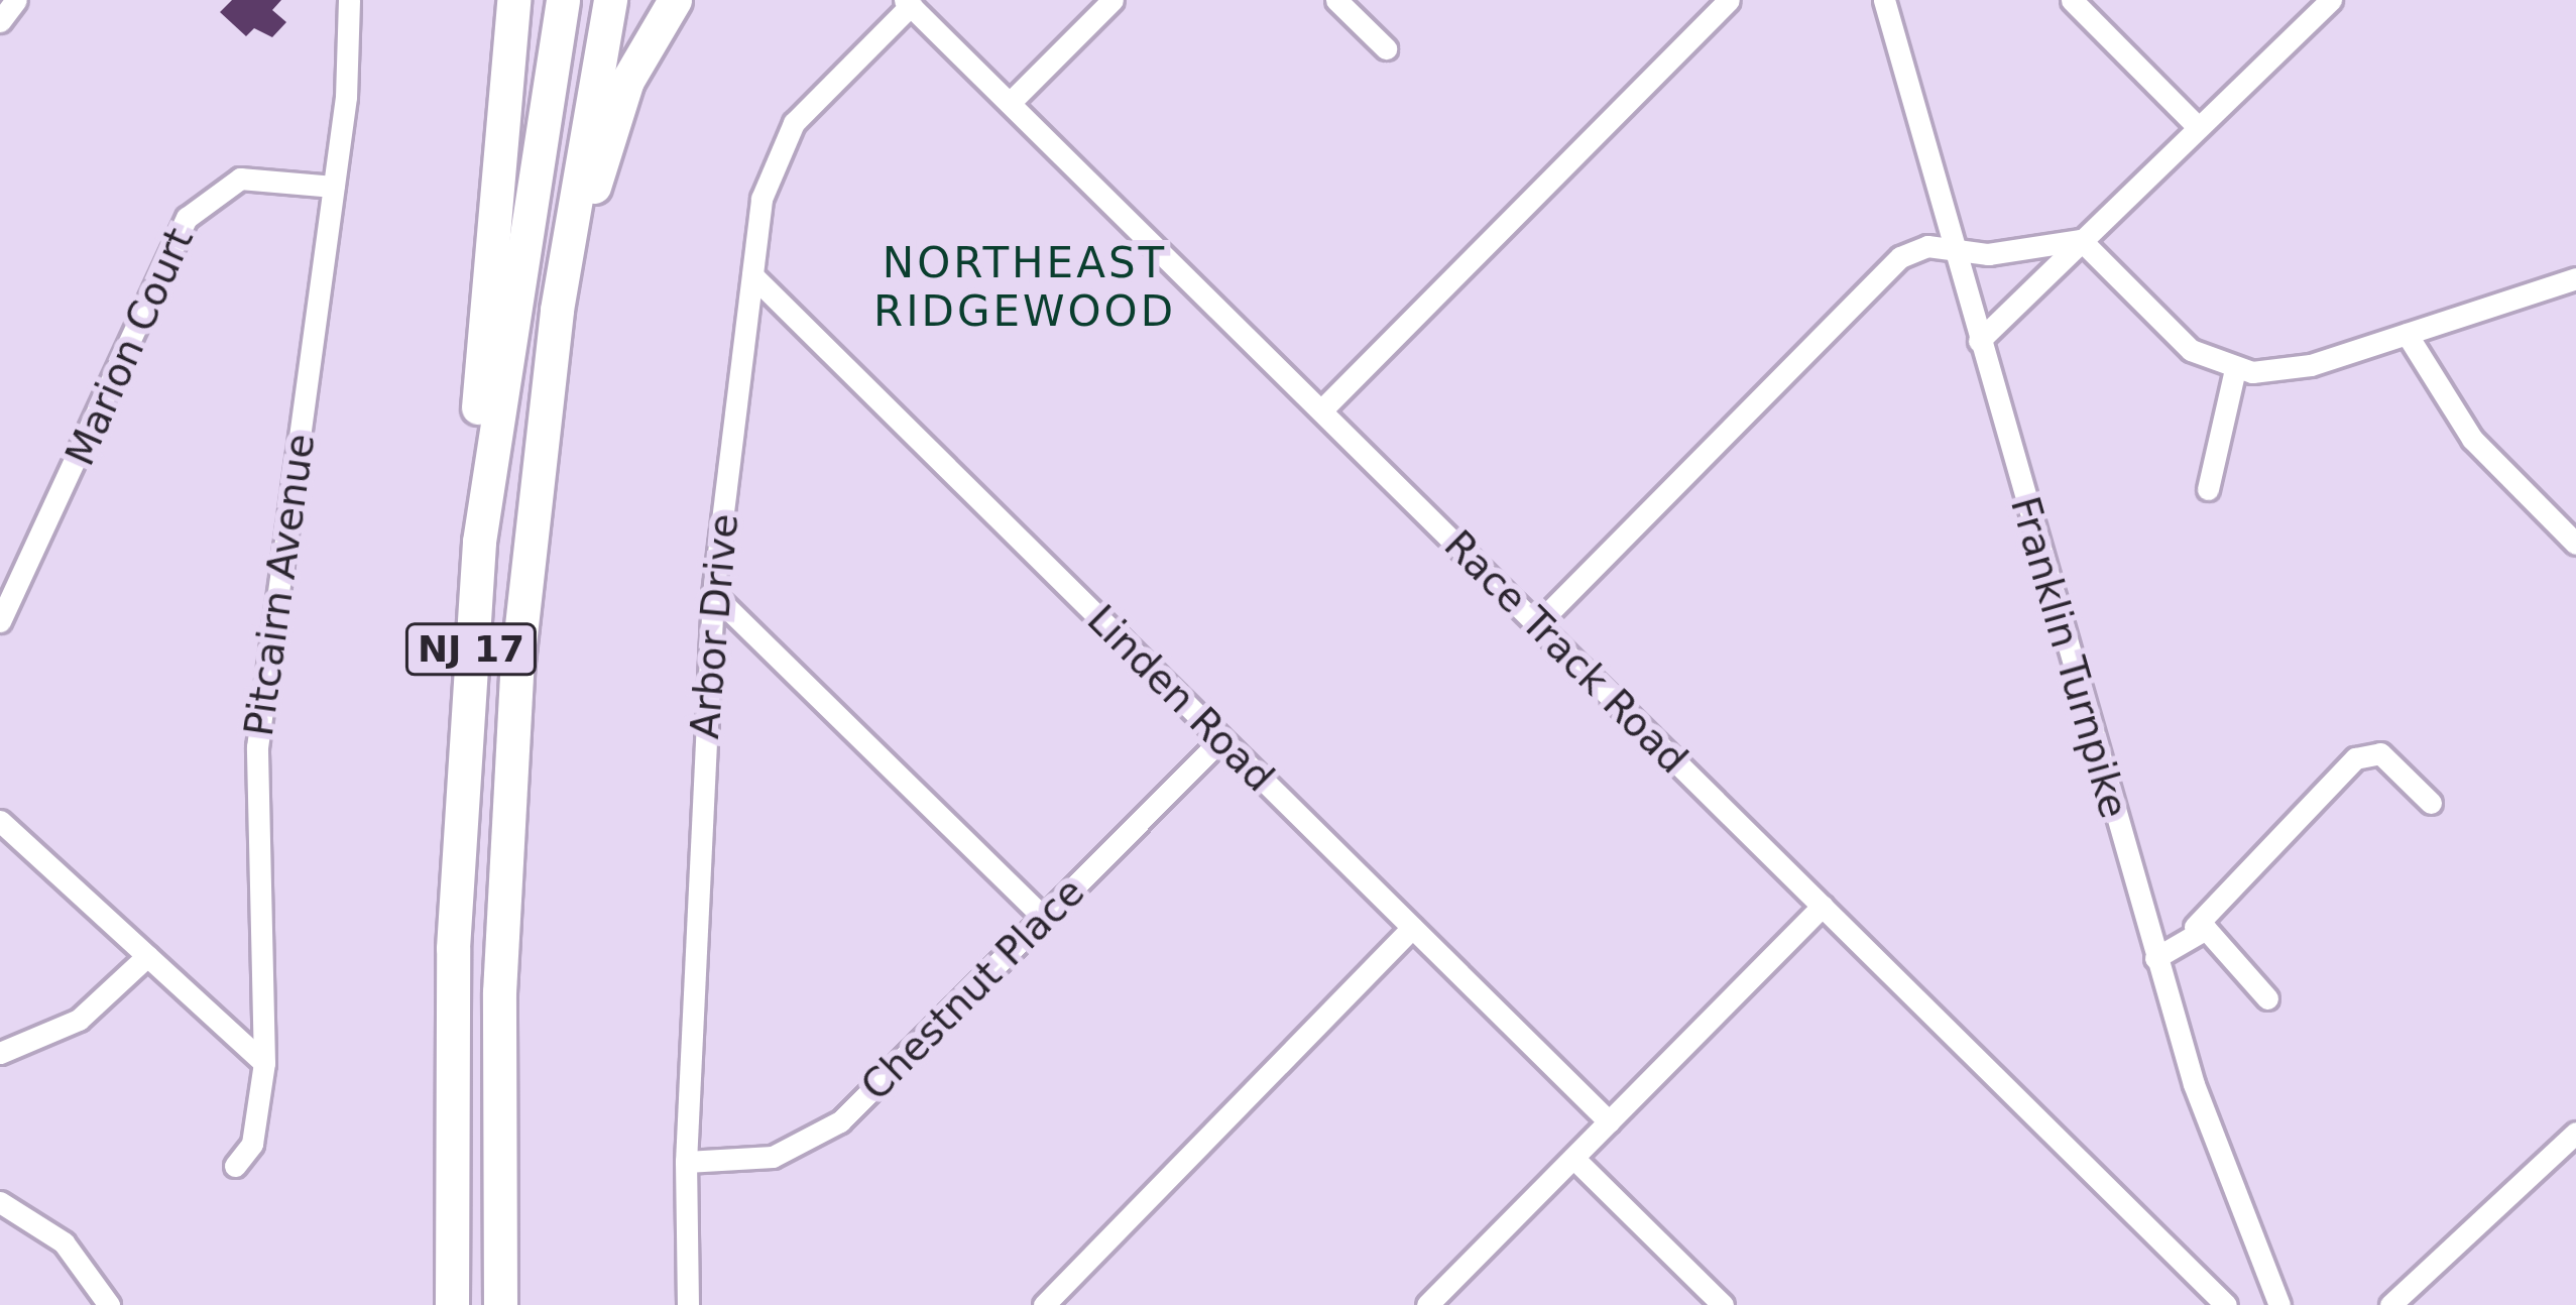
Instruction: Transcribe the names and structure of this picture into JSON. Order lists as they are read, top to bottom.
{
  "streets": {
    "highway": ["NJ 17"],
    "street": [
      "Marion Court",
      "Pitcairn Avenue",
      "Arbor Drive",
      "Race Track Road",
      "Franklin Turnpike",
      "Linden Road",
      "Chestnut Place"
    ]
  },
  "crossings": [
    ["Marion Court", "Pitcairn Avenue"],
    ["Arbor Drive", "Race Track Road"],
    ["Arbor Drive", "Linden Road"],
    ["Arbor Drive", "Chestnut Place"],
    ["Linden Road", "Chestnut Place"]
  ],
  "districts": ["NORTHEAST RIDGEWOOD"]
}
